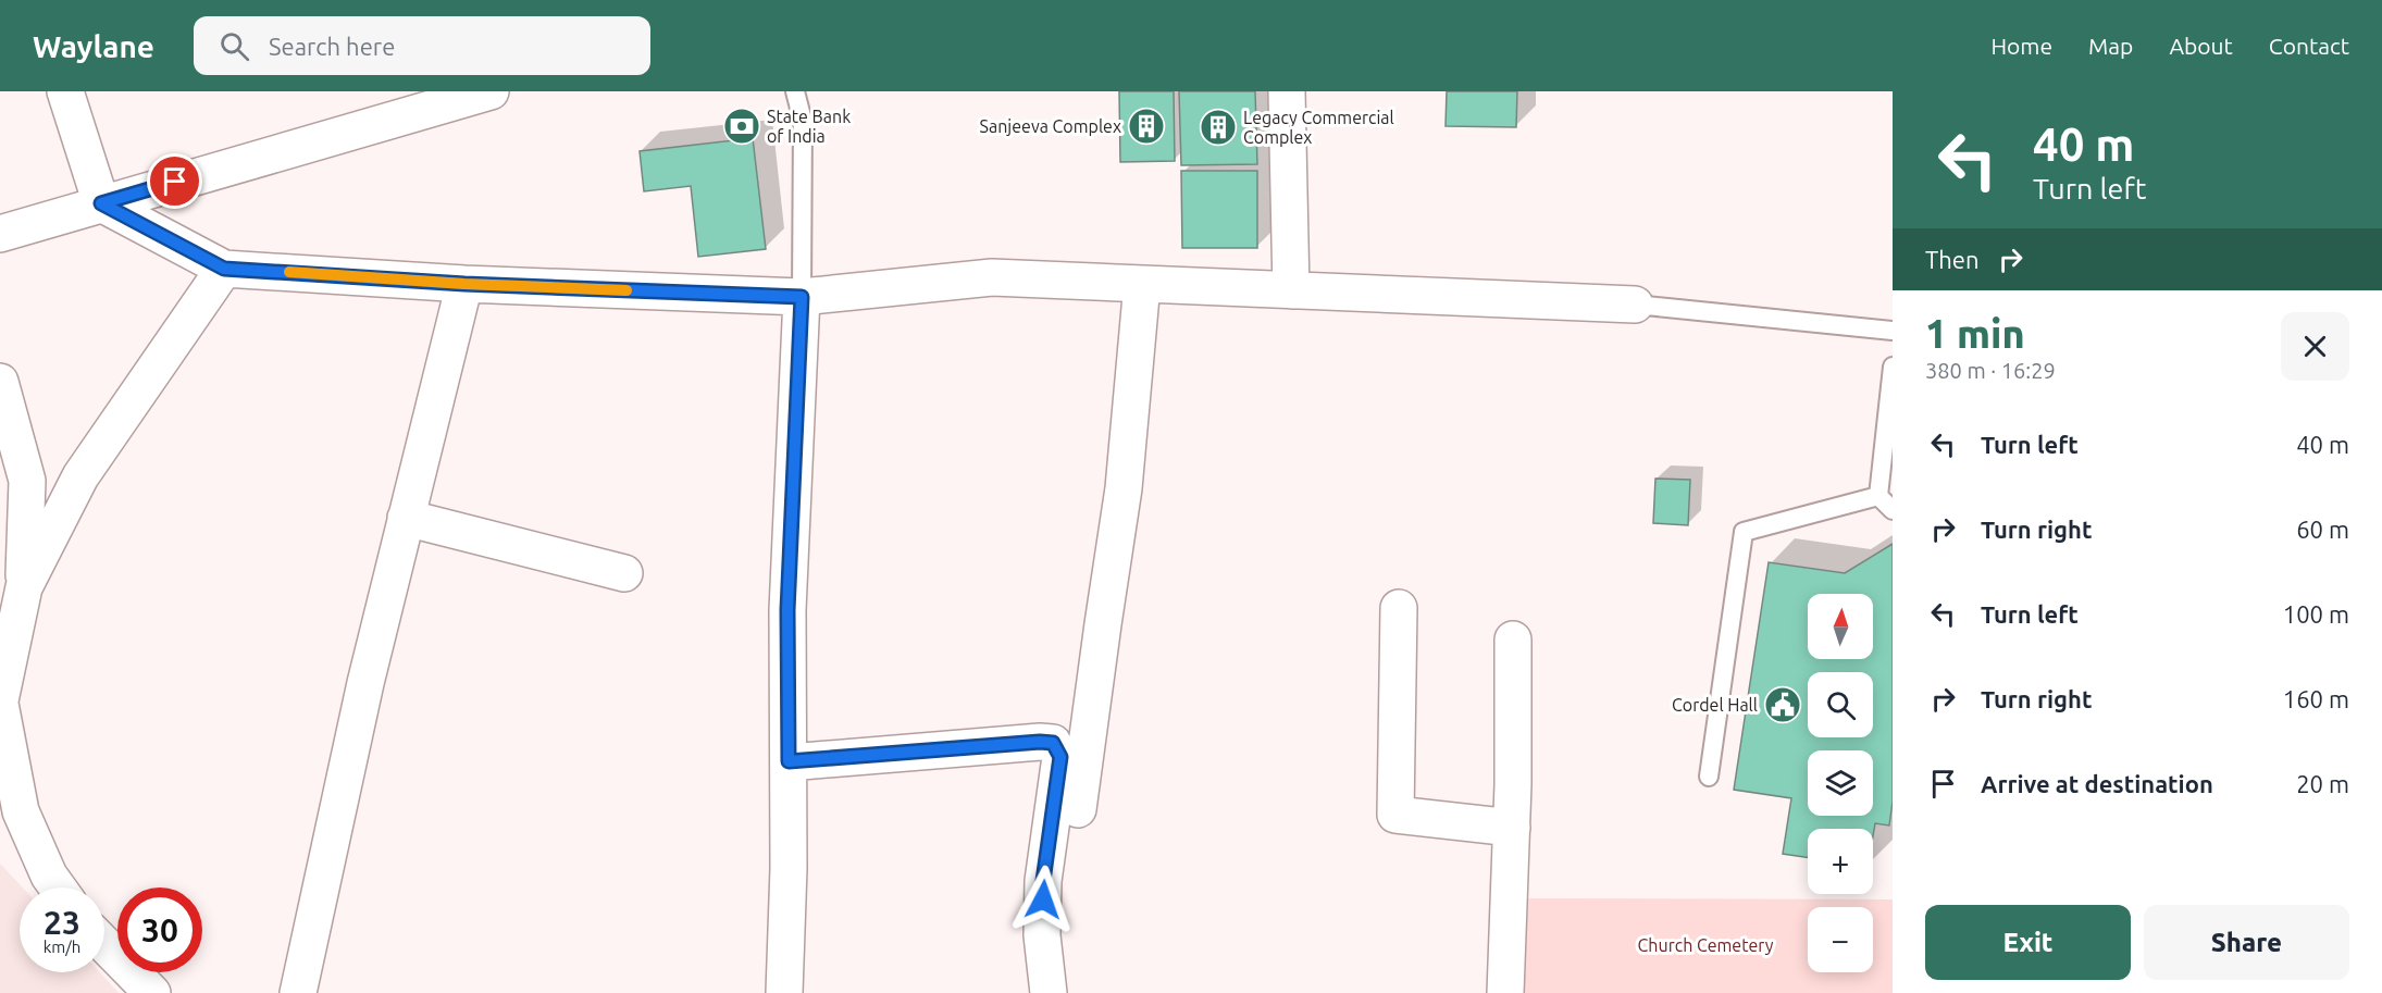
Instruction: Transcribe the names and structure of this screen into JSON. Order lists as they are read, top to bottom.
{
  "parks": ["Church Cemetery"],
  "places": {
    "bank": ["State Bank of India"],
    "building": ["Sanjeeva Complex", "Legacy Commercial Complex"],
    "public building": ["Cordel Hall"]
  },
  "north": "top",
  "page": {
    "header": "Waylane",
    "search": "Search here",
    "nav": [
      "Home",
      "Map",
      "About",
      "Contact"
    ],
    "turn": ["40 m", "Turn left"],
    "then": "Then",
    "heading": ["1 min", "380 m · 16:29"],
    "list": [
      {
        "name": "Turn left",
        "value": "40 m"
      },
      {
        "name": "Turn right",
        "value": "60 m"
      },
      {
        "name": "Turn left",
        "value": "100 m"
      },
      {
        "name": "Turn right",
        "value": "160 m"
      },
      {
        "name": "Arrive at destination",
        "value": "20 m"
      }
    ],
    "map_buttons": ["+", "−"],
    "speed": "23 km/h",
    "limit": "30",
    "buttons": ["Exit", "Share"]
  }
}
